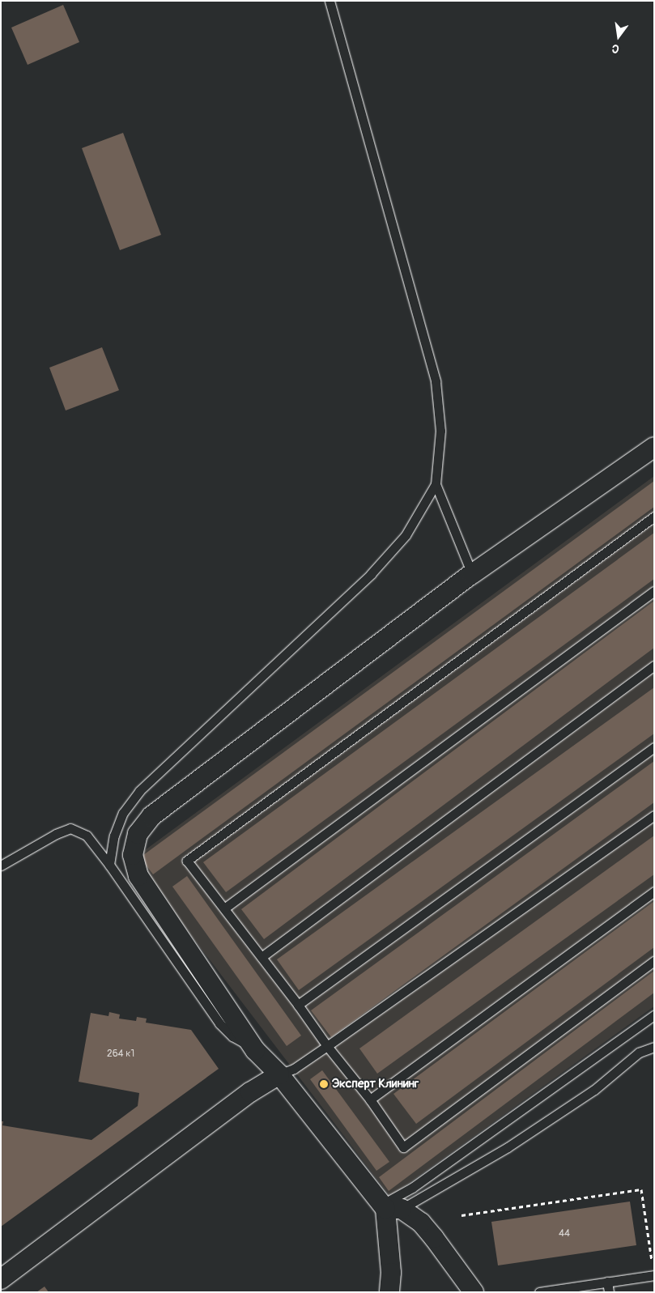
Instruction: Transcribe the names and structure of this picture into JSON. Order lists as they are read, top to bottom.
{
  "places": ["Эксперт Клининг"],
  "house_numbers": ["264 к1", "44"],
  "north": "bottom"
}
